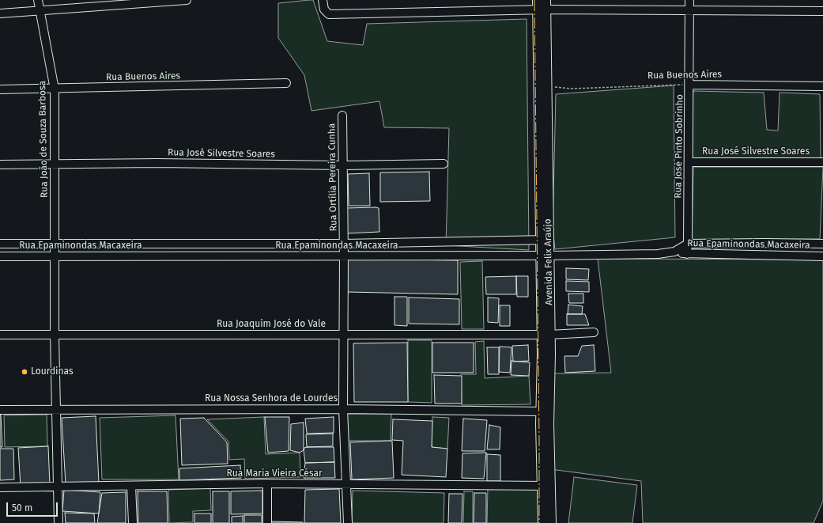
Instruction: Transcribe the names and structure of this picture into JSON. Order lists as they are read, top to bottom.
{
  "streets": {
    "main road": ["Avenida Felix Araújo"],
    "street": [
      "Rua Buenos Aires",
      "Rua João de Souza Barbosa",
      "Rua José Pinto Sobrinho",
      "Rua José Silvestre Soares",
      "Rua Ortília Pereira Cunha",
      "Rua Epaminondas Macaxeira",
      "Rua Joaquim José do Vale",
      "Rua Nossa Senhora de Lourdes",
      "Rua Maria Vieira César"
    ]
  },
  "crossings": [
    ["Rua Buenos Aires", "Rua João de Souza Barbosa"],
    ["Rua Buenos Aires", "Rua José Pinto Sobrinho"],
    ["Rua Buenos Aires", "Avenida Felix Araújo"],
    ["Rua João de Souza Barbosa", "Rua José Silvestre Soares"],
    ["Rua João de Souza Barbosa", "Rua Epaminondas Macaxeira"],
    ["Rua João de Souza Barbosa", "Rua Joaquim José do Vale"],
    ["Rua João de Souza Barbosa", "Rua Nossa Senhora de Lourdes"],
    ["Rua João de Souza Barbosa", "Rua Maria Vieira César"],
    ["Rua José Pinto Sobrinho", "Rua José Silvestre Soares"],
    ["Rua José Pinto Sobrinho", "Rua Epaminondas Macaxeira"],
    ["Rua José Silvestre Soares", "Rua Ortília Pereira Cunha"],
    ["Rua Ortília Pereira Cunha", "Rua Epaminondas Macaxeira"],
    ["Rua Ortília Pereira Cunha", "Rua Joaquim José do Vale"],
    ["Rua Ortília Pereira Cunha", "Rua Nossa Senhora de Lourdes"],
    ["Rua Ortília Pereira Cunha", "Rua Maria Vieira César"],
    ["Rua Epaminondas Macaxeira", "Avenida Felix Araújo"],
    ["Avenida Felix Araújo", "Rua Joaquim José do Vale"],
    ["Avenida Felix Araújo", "Rua Nossa Senhora de Lourdes"],
    ["Avenida Felix Araújo", "Rua Maria Vieira César"]
  ],
  "places": ["Lourdinas"],
  "scale_bar": "50 m"
}
